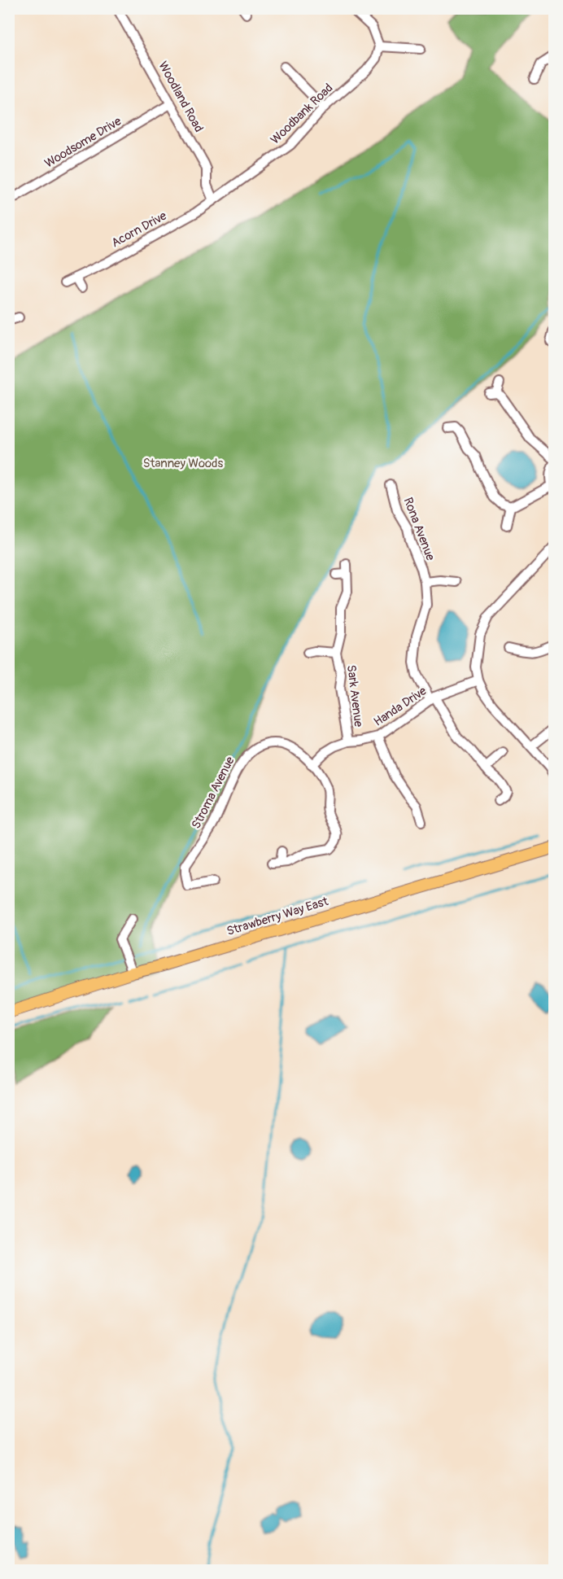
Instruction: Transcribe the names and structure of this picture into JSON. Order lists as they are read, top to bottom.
{
  "streets": {
    "main road": ["Strawberry Way East"],
    "street": [
      "Woodland Road",
      "Woodbank Road",
      "Woodsome Drive",
      "Acorn Drive",
      "Rona Avenue",
      "Sark Avenue",
      "Handa Drive",
      "Stroma Avenue"
    ]
  },
  "crossings": [
    ["Woodland Road", "Woodbank Road"],
    ["Woodland Road", "Woodsome Drive"],
    ["Woodland Road", "Acorn Drive"],
    ["Woodbank Road", "Acorn Drive"],
    ["Rona Avenue", "Handa Drive"],
    ["Sark Avenue", "Handa Drive"],
    ["Handa Drive", "Stroma Avenue"]
  ],
  "parks": ["Stanney Woods"]
}
